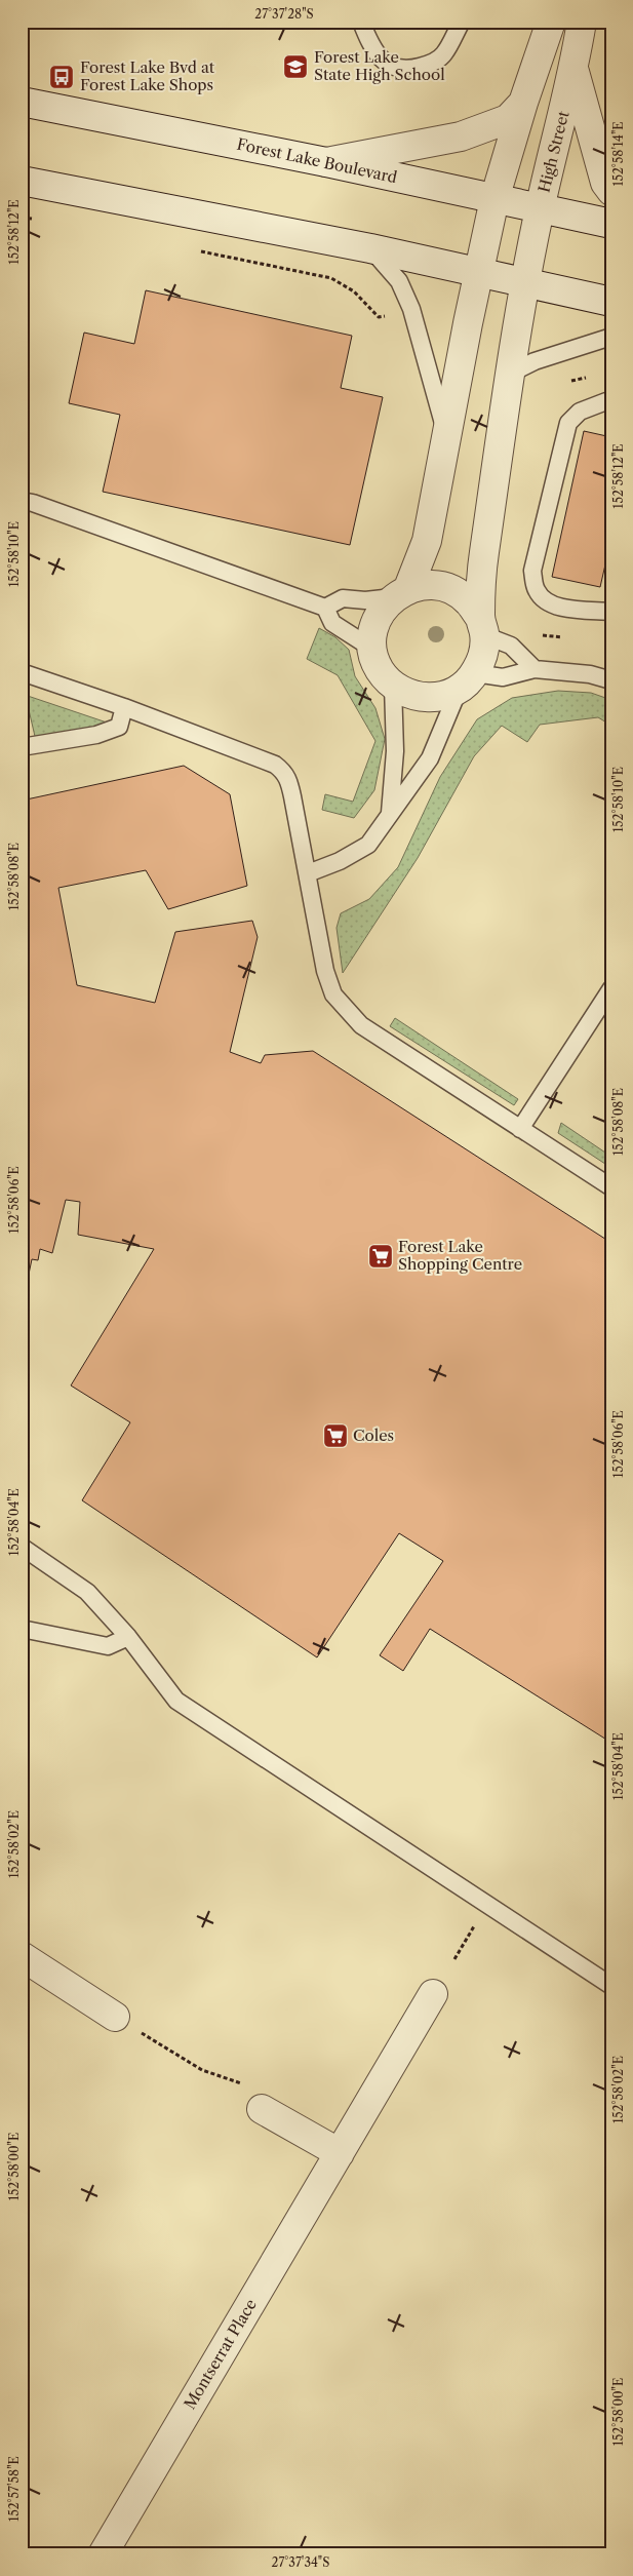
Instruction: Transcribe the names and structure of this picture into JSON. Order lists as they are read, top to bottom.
{
  "streets": {
    "street": ["High Street", "Forest Lake Boulevard", "Montserrat Place"]
  },
  "crossings": [
    ["High Street", "Forest Lake Boulevard"]
  ],
  "places": {
    "school or university": ["Forest Lake State High School"],
    "bus stop": ["Forest Lake Bvd at Forest Lake Shops"],
    "supermarket": ["Forest Lake Shopping Centre", "Coles"]
  },
  "coordinates": [
    "27°37'28\"S",
    "152°58'14\"E",
    "152°58'12\"E",
    "152°58'10\"E",
    "152°58'08\"E",
    "152°58'06\"E",
    "152°58'04\"E",
    "152°58'02\"E",
    "152°58'00\"E",
    "152°57'58\"E",
    "27°37'34\"S"
  ]
}
